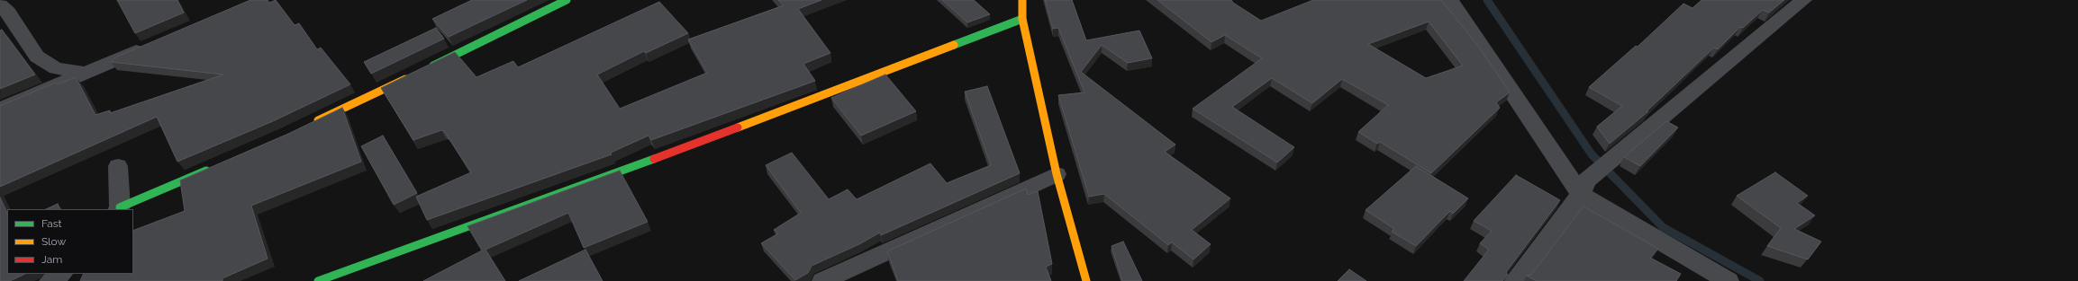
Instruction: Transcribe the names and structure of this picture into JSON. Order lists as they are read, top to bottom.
{
  "legend": ["Fast", "Slow", "Jam"]
}
